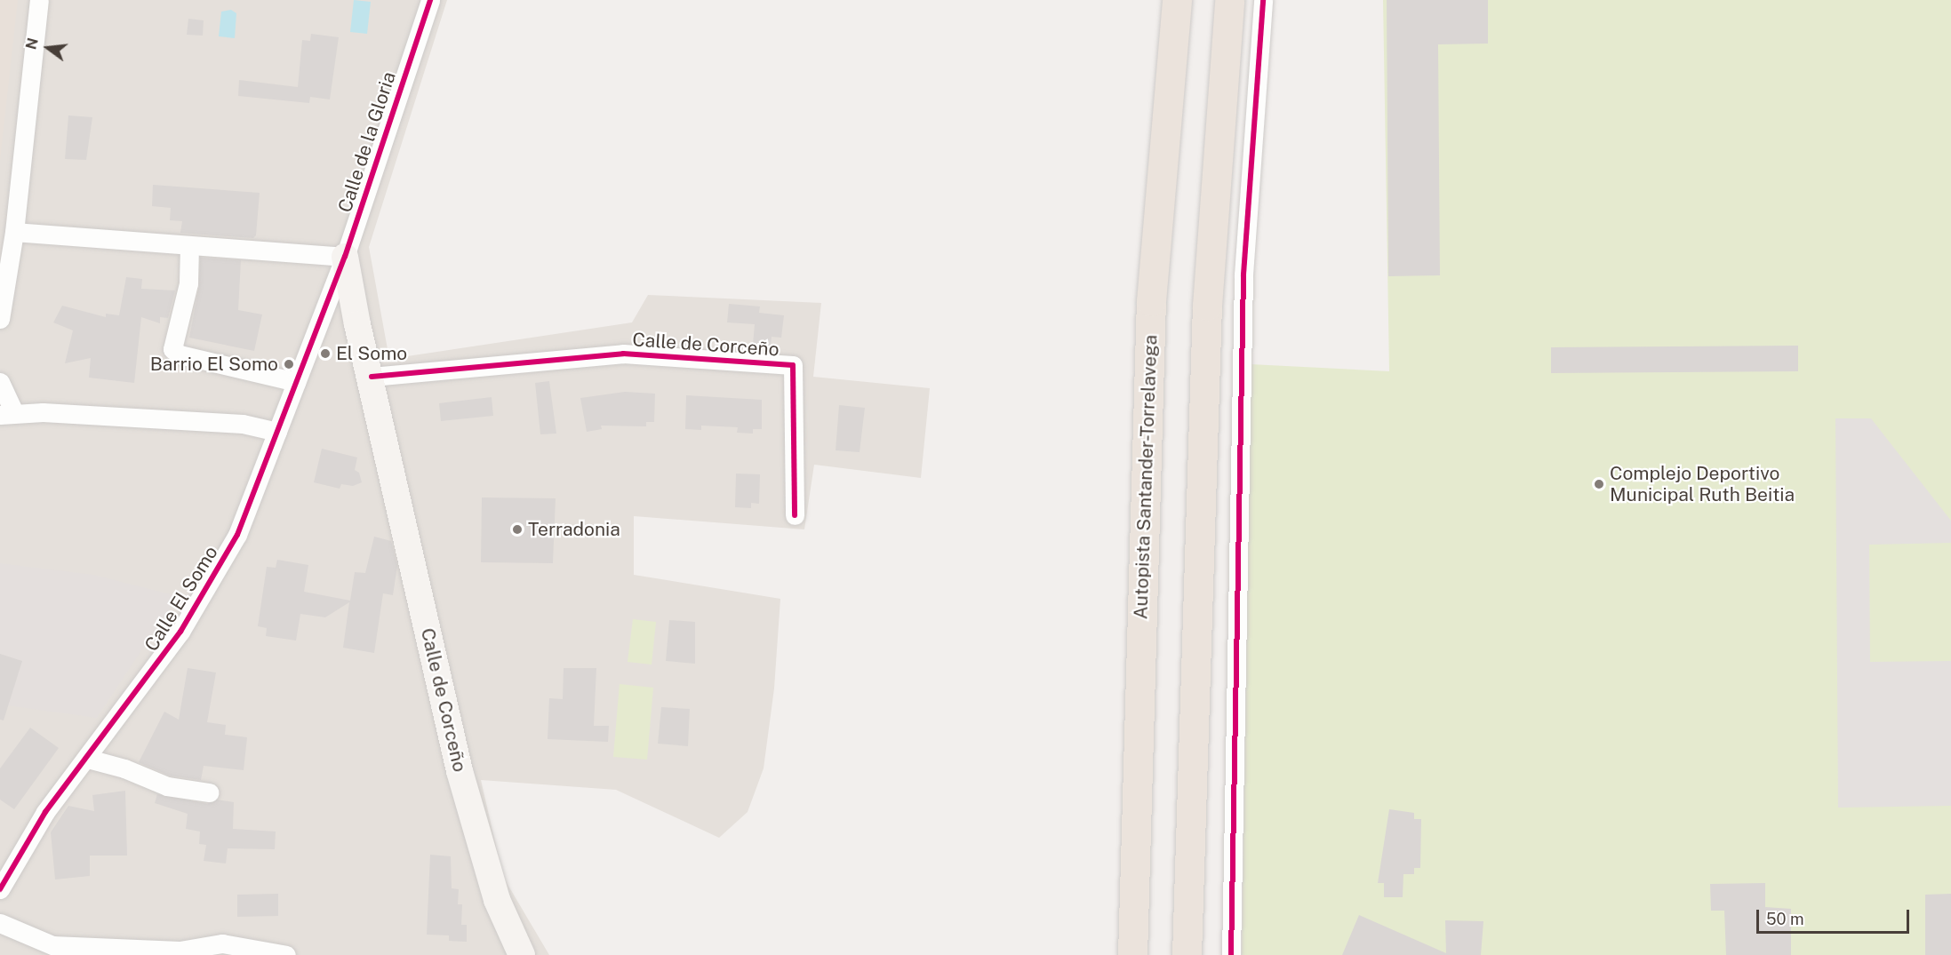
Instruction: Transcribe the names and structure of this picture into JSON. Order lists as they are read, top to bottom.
{
  "streets": {
    "highway": ["Autopista Santander-Torrelavega"],
    "main road": ["Calle de Corceño"],
    "street": ["Calle de la Gloria", "Calle El Somo"]
  },
  "crossings": [
    ["Calle de la Gloria", "Calle de Corceño"],
    ["Calle de la Gloria", "Calle El Somo"],
    ["Calle de Corceño", "Calle El Somo"]
  ],
  "places": [
    "El Somo",
    "Barrio El Somo",
    "Complejo Deportivo Municipal Ruth Beitia",
    "Terradonia"
  ],
  "scale_bar": "50 m",
  "north": "left"
}
